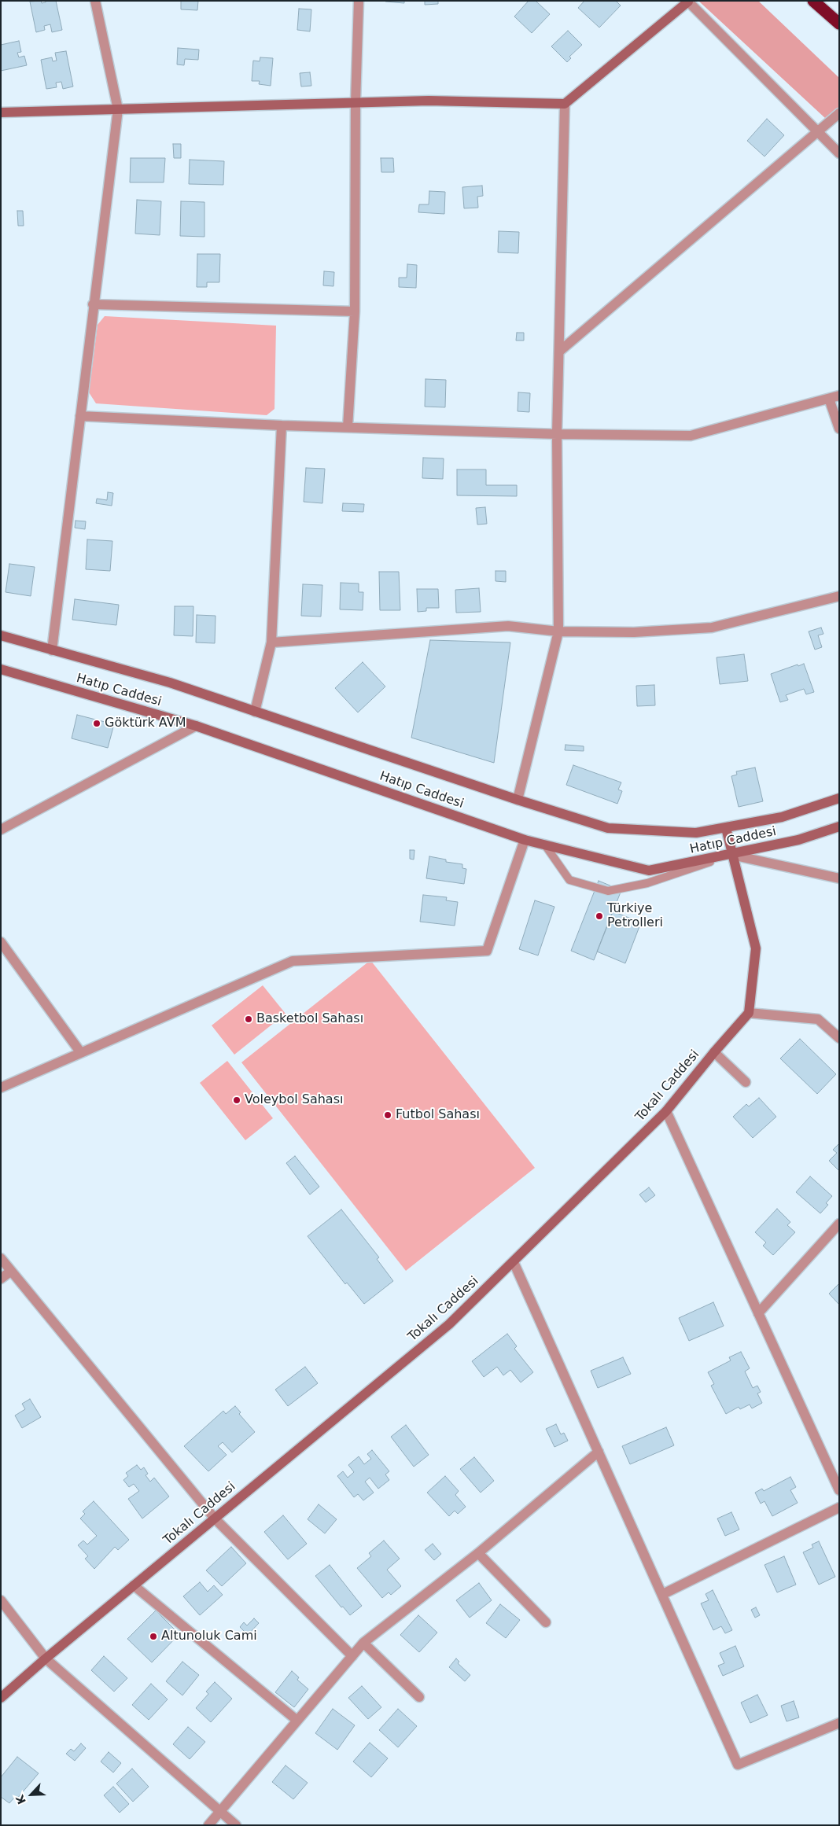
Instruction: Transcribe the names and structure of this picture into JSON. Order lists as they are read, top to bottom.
{
  "streets": {
    "street": ["Hatıp Caddesi", "Tokalı Caddesi"]
  },
  "places": [
    "Göktürk AVM",
    "Türkiye Petrolleri",
    "Basketbol Sahası",
    "Voleybol Sahası",
    "Futbol Sahası",
    "Altunoluk Cami"
  ],
  "north": "bottom left"
}
